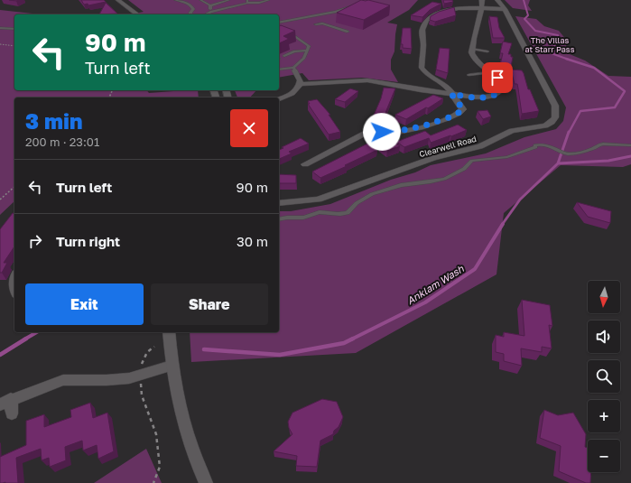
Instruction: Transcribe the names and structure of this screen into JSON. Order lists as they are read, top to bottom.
{
  "streets": {
    "street": ["Clearwell Road"]
  },
  "water": ["Anklam Wash"],
  "parks": ["The Villas at Starr Pass"],
  "north": "bottom",
  "page": {
    "turn": ["90 m", "Turn left"],
    "heading": ["3 min", "200 m · 23:01"],
    "list": [
      {
        "name": "Turn left",
        "value": "90 m"
      },
      {
        "name": "Turn right",
        "value": "30 m"
      }
    ],
    "buttons": ["Exit", "Share"],
    "map_buttons": ["+", "−"]
  }
}
